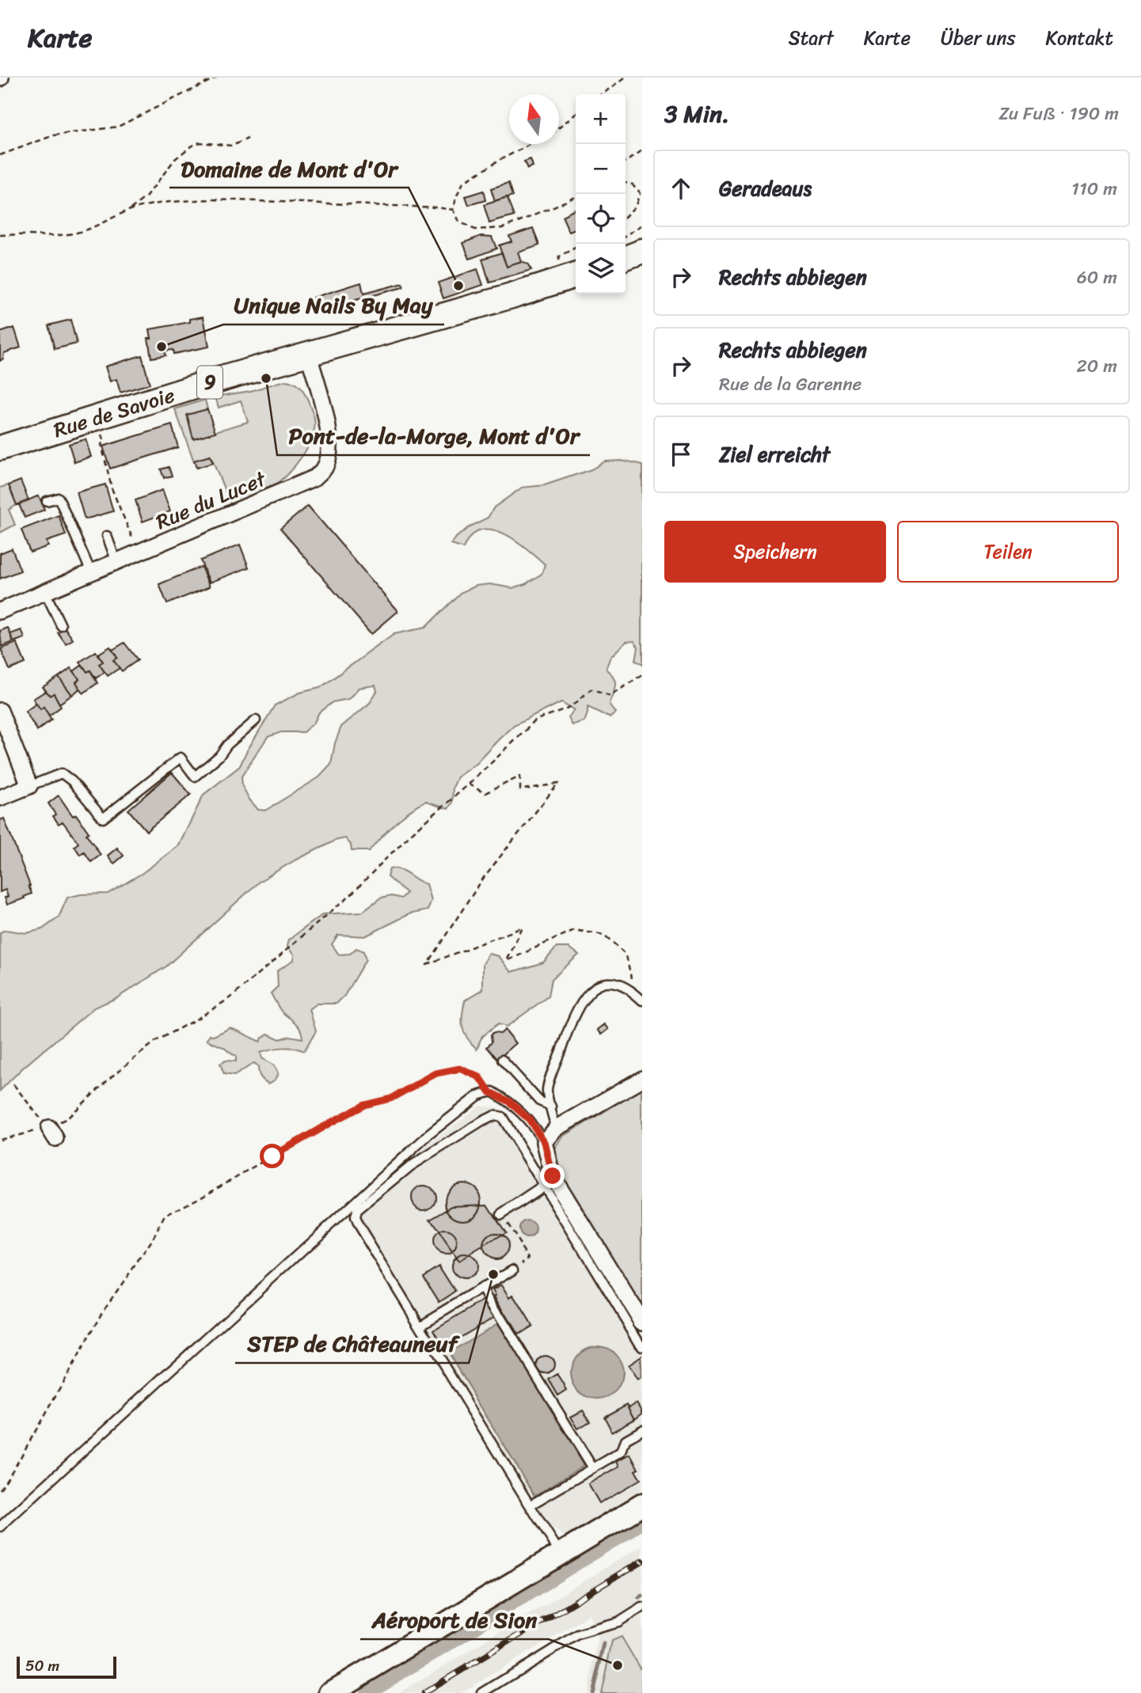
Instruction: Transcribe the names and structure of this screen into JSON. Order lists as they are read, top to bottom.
{
  "streets": {
    "main road": ["9", "Rue de Savoie"],
    "street": ["Rue du Lucet"]
  },
  "crossings": [
    ["Rue de Savoie", "Rue du Lucet"]
  ],
  "places": [
    "Domaine de Mont d'Or",
    "Unique Nails By May",
    "Pont-de-la-Morge, Mont d'Or",
    "STEP de Châteauneuf",
    "Aéroport de Sion"
  ],
  "scale_bar": "50 m",
  "north": "top",
  "page": {
    "header": "Karte",
    "nav": [
      "Start",
      "Karte",
      "Über uns",
      "Kontakt"
    ],
    "heading": ["3 Min.", "Zu Fuß · 190 m"],
    "map_buttons": ["+", "−"],
    "list": [
      ["Geradeaus", "110 m"],
      ["Rechts abbiegen", "60 m"],
      ["Rechts abbiegen", "Rue de la Garenne", "20 m"],
      "Ziel erreicht"
    ],
    "buttons": ["Speichern", "Teilen"],
    "scale": "50 m"
  }
}
